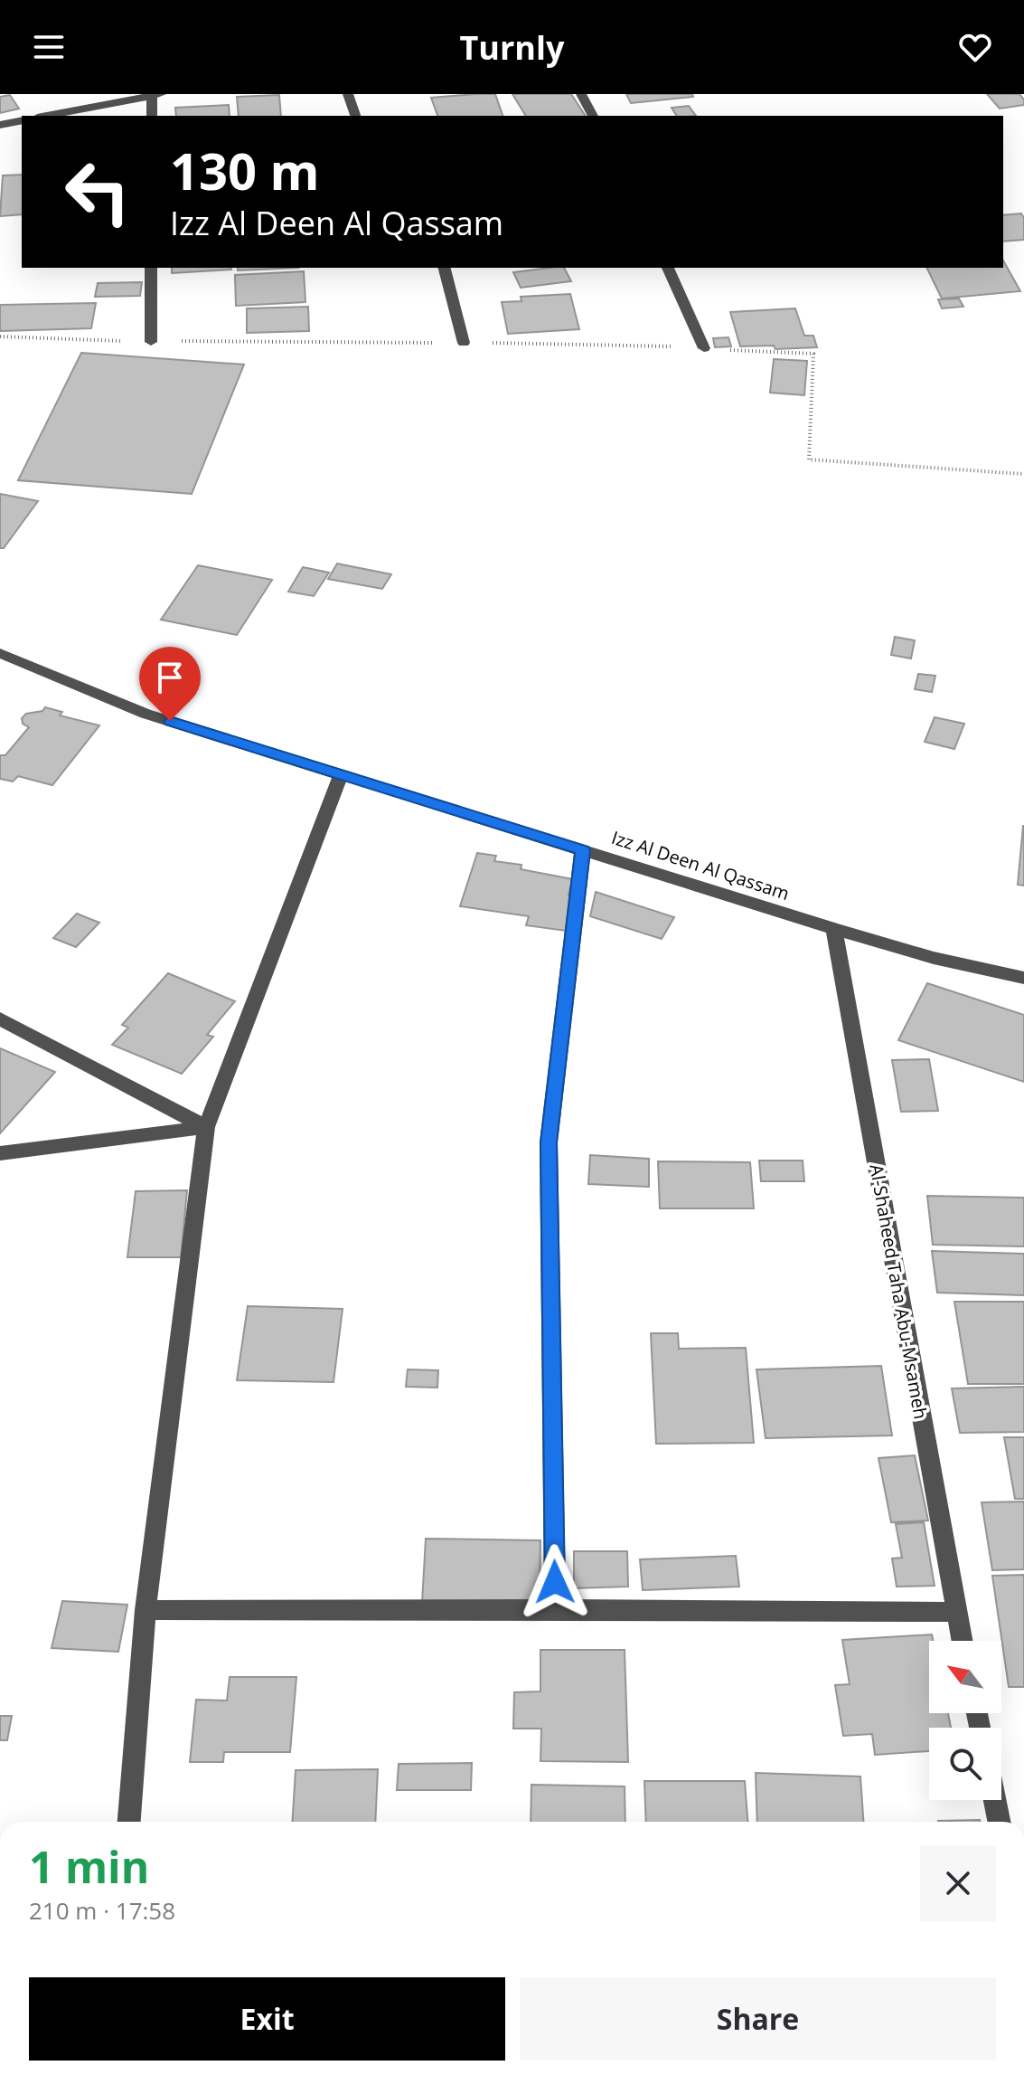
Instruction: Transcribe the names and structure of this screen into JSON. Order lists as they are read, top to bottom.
{
  "streets": {
    "street": ["Izz Al Deen Al Qassam", "Al-Shaheed Taha Abu-Msameh"]
  },
  "crossings": [
    ["Izz Al Deen Al Qassam", "Al-Shaheed Taha Abu-Msameh"]
  ],
  "north": "top left",
  "page": {
    "header": "Turnly",
    "turn": ["130 m", "Izz Al Deen Al Qassam"],
    "heading": ["1 min", "210 m · 17:58"],
    "buttons": ["Exit", "Share"]
  }
}
